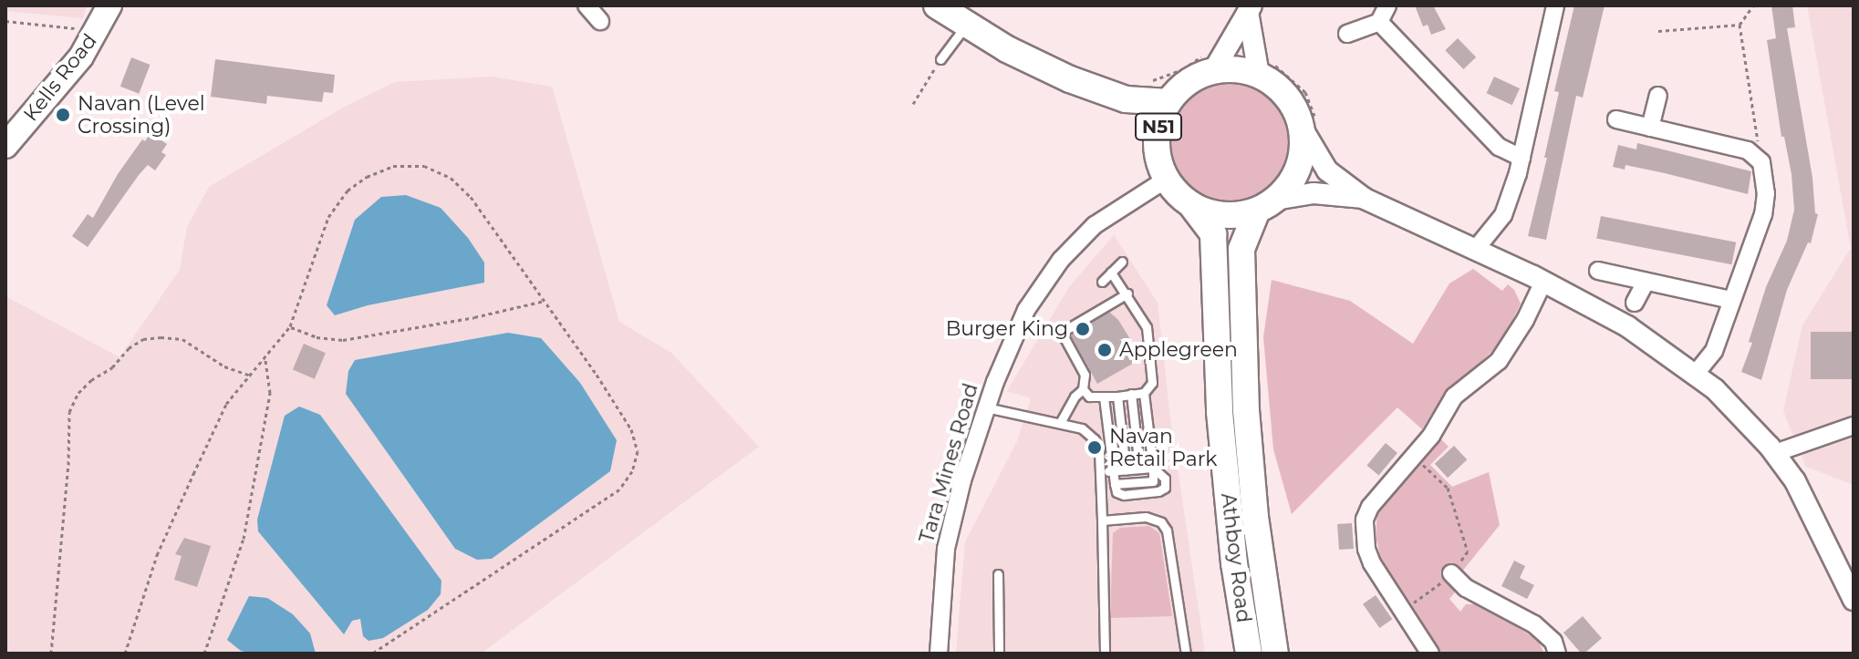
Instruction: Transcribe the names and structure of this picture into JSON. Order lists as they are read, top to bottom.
{
  "streets": {
    "main road": ["Kells Road", "N51", "Athboy Road"],
    "street": ["Tara Mines Road"]
  },
  "crossings": [
    ["N51", "Tara Mines Road"],
    ["N51", "Athboy Road"],
    ["Tara Mines Road", "Athboy Road"]
  ],
  "places": [
    "Navan (Level Crossing)",
    "Burger King",
    "Applegreen",
    "Navan Retail Park"
  ]
}
